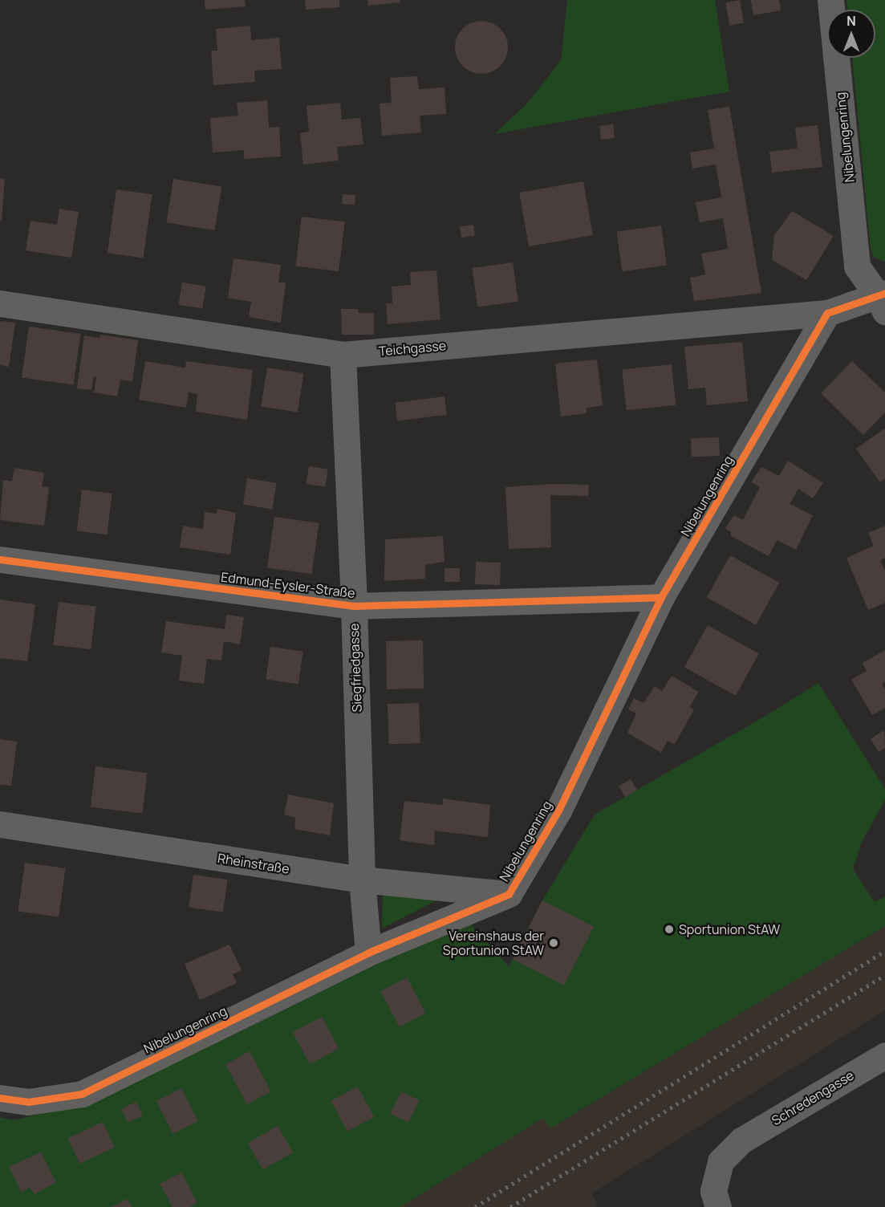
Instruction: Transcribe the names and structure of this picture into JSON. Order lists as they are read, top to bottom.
{
  "streets": {
    "street": [
      "Nibelungenring",
      "Teichgasse",
      "Edmund-Eysler-Straße",
      "Siegfriedgasse",
      "Rheinstraße",
      "Schredengasse"
    ]
  },
  "crossings": [
    ["Nibelungenring", "Teichgasse"],
    ["Nibelungenring", "Edmund-Eysler-Straße"],
    ["Nibelungenring", "Siegfriedgasse"],
    ["Nibelungenring", "Rheinstraße"],
    ["Teichgasse", "Siegfriedgasse"],
    ["Edmund-Eysler-Straße", "Siegfriedgasse"],
    ["Siegfriedgasse", "Rheinstraße"]
  ],
  "places": ["Sportunion StAW", "Vereinshaus der Sportunion StAW"],
  "north": "top"
}
